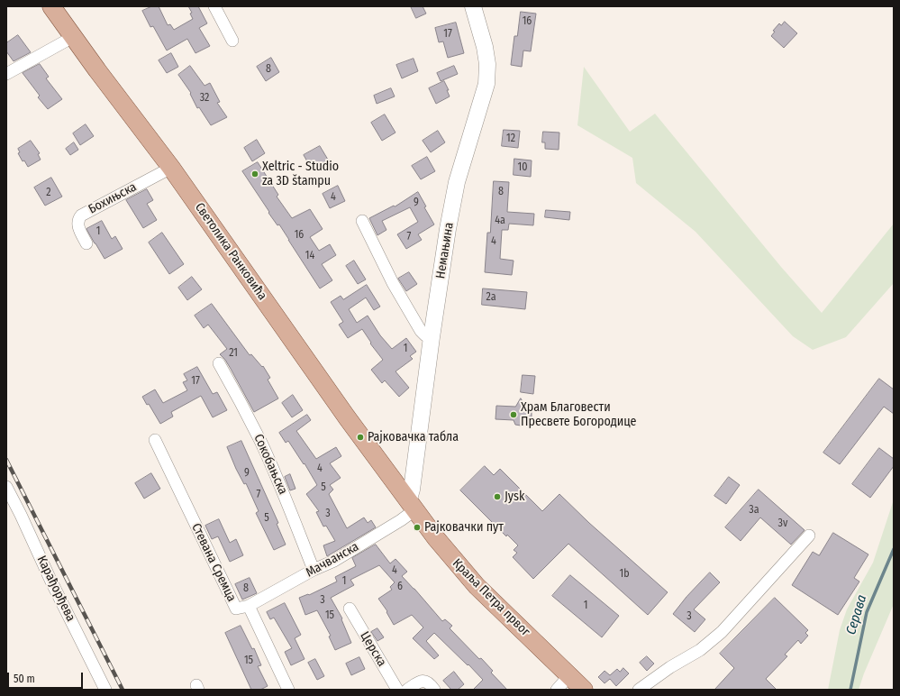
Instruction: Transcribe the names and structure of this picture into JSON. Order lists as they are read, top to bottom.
{
  "streets": {
    "main road": ["Светолика Ранковића", "Краља Петра првог"],
    "street": [
      "Бохињска",
      "Немањина",
      "Сокобањска",
      "Мачванска",
      "Стевана Сремца",
      "Карађорђева",
      "Церска"
    ]
  },
  "crossings": [
    ["Бохињска", "Светолика Ранковића"],
    ["Немањина", "Светолика Ранковића"],
    ["Немањина", "Мачванска"],
    ["Немањина", "Краља Петра првог"],
    ["Светолика Ранковића", "Мачванска"],
    ["Светолика Ранковића", "Краља Петра првог"],
    ["Сокобањска", "Мачванска"],
    ["Мачванска", "Стевана Сремца"],
    ["Мачванска", "Краља Петра првог"]
  ],
  "water": ["Серава"],
  "places": [
    "Xeltric - Studio za 3D štampu",
    "Храм Благовести Пресвете Богородице",
    "Рајковачка табла",
    "Jysk",
    "Рајковачки пут"
  ],
  "house_numbers": [
    "16",
    "17",
    "8",
    "32",
    "12",
    "10",
    "8",
    "2",
    "4",
    "9",
    "4a",
    "1",
    "16",
    "7",
    "4",
    "14",
    "2a",
    "1",
    "21",
    "17",
    "4",
    "9",
    "5",
    "7",
    "3a",
    "3",
    "5",
    "3v",
    "4",
    "1b",
    "1",
    "6",
    "8",
    "3",
    "1",
    "15",
    "3",
    "15"
  ],
  "scale_bar": "50 m"
}
